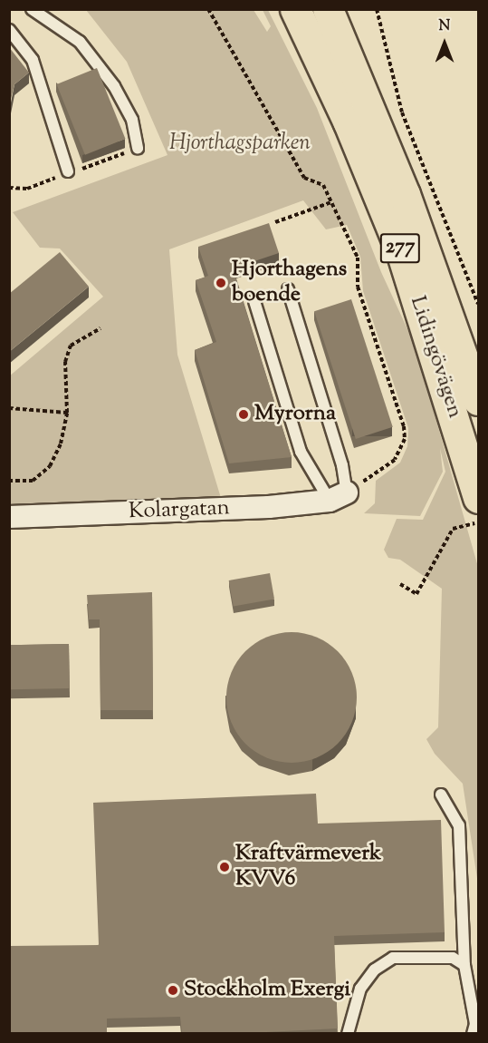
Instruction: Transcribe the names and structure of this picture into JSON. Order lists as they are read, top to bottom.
{
  "streets": {
    "highway": ["277", "Lidingövägen"],
    "street": ["Kolargatan"]
  },
  "parks": ["Hjorthagsparken"],
  "places": [
    "Hjorthagens boende",
    "Myrorna",
    "Kraftvärmeverk KVV6",
    "Stockholm Exergi"
  ],
  "north": "top"
}
